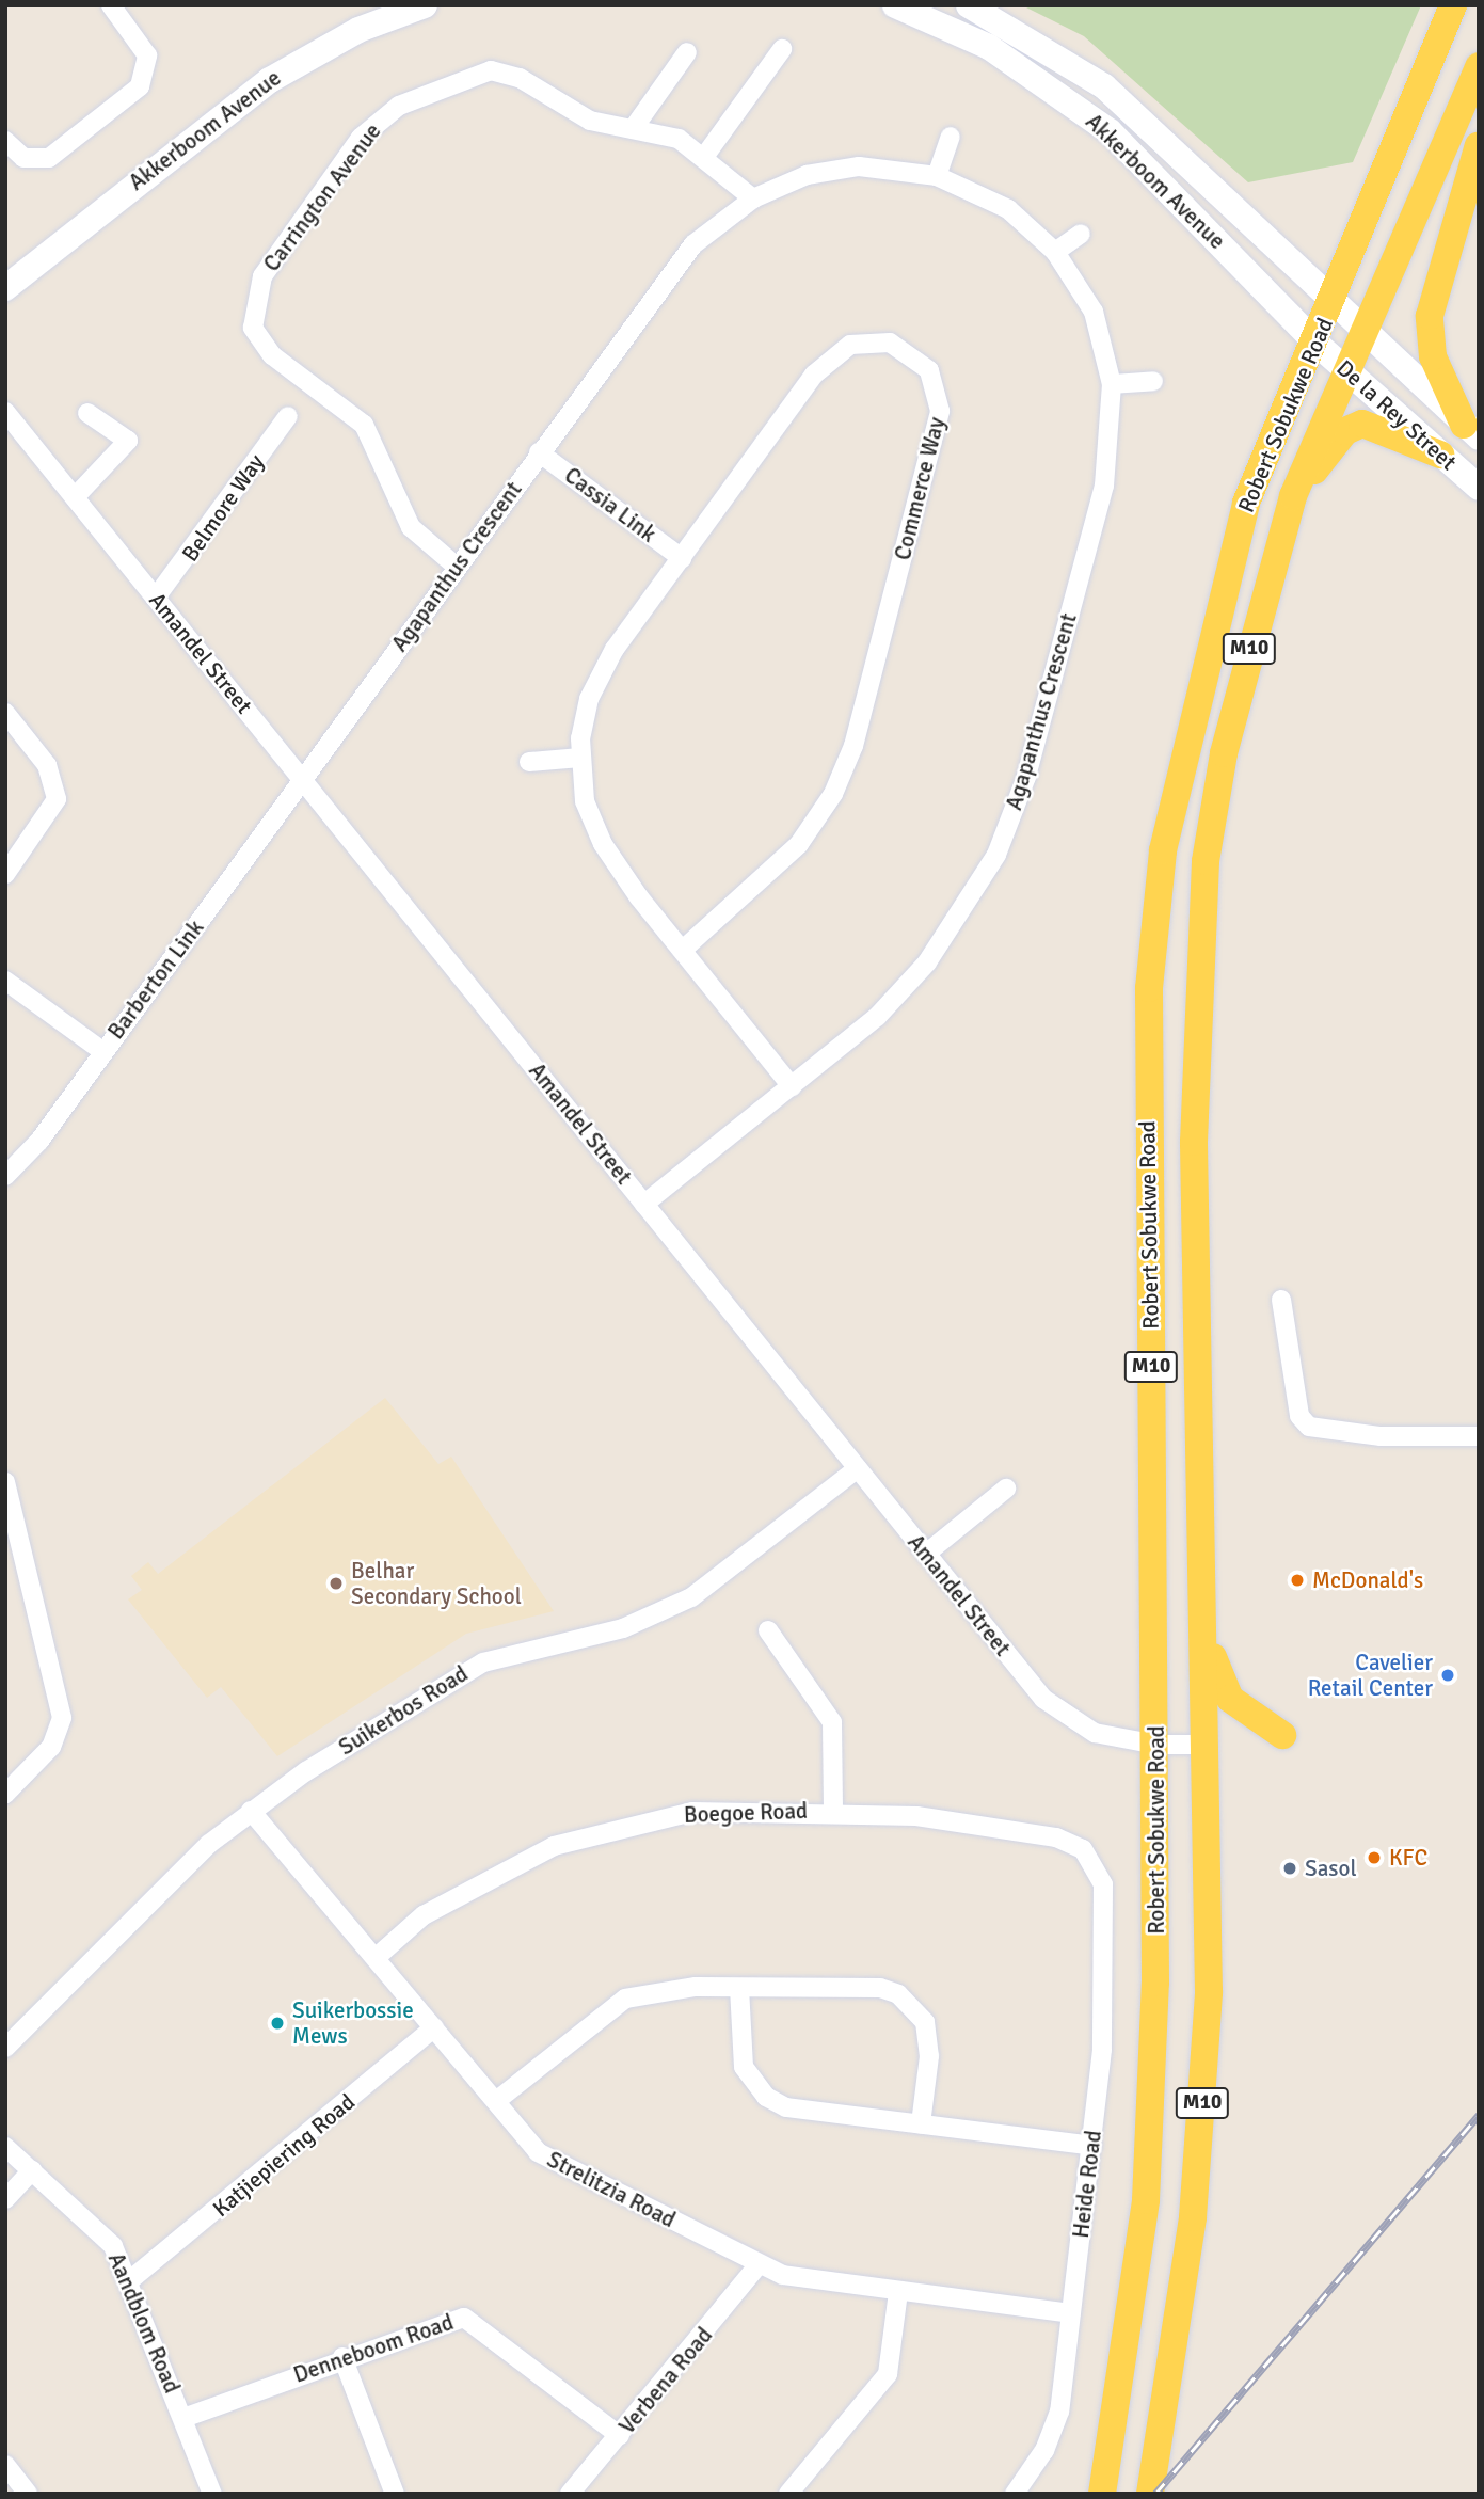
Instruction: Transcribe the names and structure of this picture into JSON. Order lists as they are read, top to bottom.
{
  "streets": {
    "main road": [
      "Akkerboom Avenue",
      "Robert Sobukwe Road",
      "De la Rey Street",
      "M10"
    ],
    "street": [
      "Carrington Avenue",
      "Commerce Way",
      "Cassia Link",
      "Belmore Way",
      "Agapanthus Crescent",
      "Amandel Street",
      "Barberton Link",
      "Suikerbos Road",
      "Boegoe Road",
      "Katjiepiering Road",
      "Heide Road",
      "Strelitzia Road",
      "Aandblom Road",
      "Denneboom Road",
      "Verbena Road"
    ]
  },
  "crossings": [
    ["Akkerboom Avenue", "Robert Sobukwe Road"],
    ["Akkerboom Avenue", "De la Rey Street"],
    ["Carrington Avenue", "Agapanthus Crescent"],
    ["Robert Sobukwe Road", "De la Rey Street"],
    ["Robert Sobukwe Road", "Amandel Street"],
    ["Commerce Way", "Cassia Link"],
    ["Commerce Way", "Agapanthus Crescent"],
    ["Cassia Link", "Agapanthus Crescent"],
    ["Belmore Way", "Amandel Street"],
    ["Agapanthus Crescent", "Amandel Street"],
    ["Agapanthus Crescent", "Barberton Link"],
    ["Amandel Street", "Barberton Link"],
    ["Amandel Street", "Suikerbos Road"],
    ["Suikerbos Road", "Strelitzia Road"],
    ["Boegoe Road", "Heide Road"],
    ["Boegoe Road", "Strelitzia Road"],
    ["Katjiepiering Road", "Strelitzia Road"],
    ["Katjiepiering Road", "Aandblom Road"],
    ["Heide Road", "Strelitzia Road"],
    ["Strelitzia Road", "Verbena Road"],
    ["Aandblom Road", "Denneboom Road"],
    ["Denneboom Road", "Verbena Road"]
  ],
  "places": [
    "McDonald's",
    "Belhar Secondary School",
    "Cavelier Retail Center",
    "KFC",
    "Sasol",
    "Suikerbossie Mews"
  ]
}
